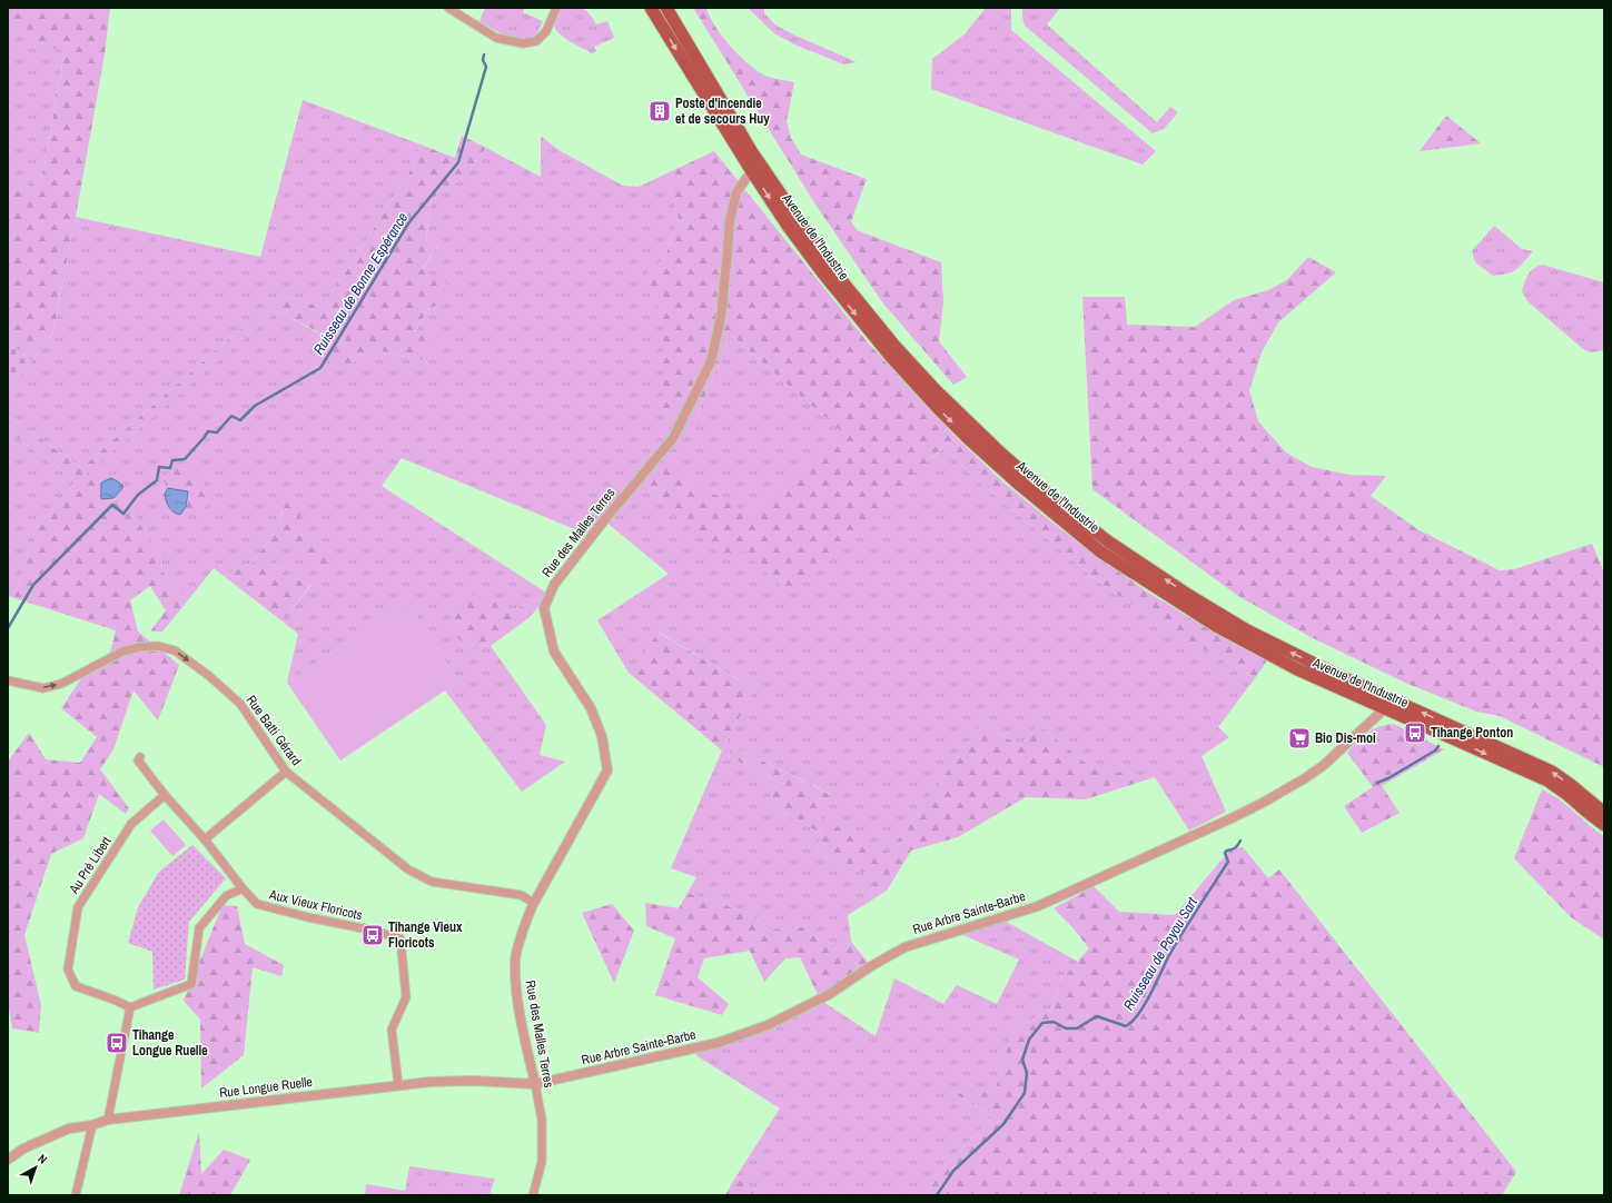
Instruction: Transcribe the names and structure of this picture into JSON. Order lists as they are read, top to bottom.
{
  "streets": {
    "main road": ["Avenue de l'Industrie"],
    "street": [
      "Rue des Malles Terres",
      "Rue Batti Gérard",
      "Au Pré Libert",
      "Aux Vieux Floricots",
      "Rue Arbre Sainte-Barbe",
      "Rue Longue Ruelle"
    ]
  },
  "crossings": [
    ["Avenue de l'Industrie", "Rue des Malles Terres"],
    ["Avenue de l'Industrie", "Rue Arbre Sainte-Barbe"],
    ["Rue des Malles Terres", "Rue Batti Gérard"],
    ["Rue des Malles Terres", "Rue Arbre Sainte-Barbe"],
    ["Rue des Malles Terres", "Rue Longue Ruelle"],
    ["Aux Vieux Floricots", "Rue Longue Ruelle"],
    ["Rue Arbre Sainte-Barbe", "Rue Longue Ruelle"]
  ],
  "one_way": ["Rue Batti Gérard"],
  "water": ["Ruisseau de Bonne Espérance", "Ruisseau de Poyou Sart"],
  "places": {
    "building": ["Poste d'incendie et de secours Huy"],
    "bus stop": ["Tihange Ponton", "Tihange Vieux Floricots", "Tihange Longue Ruelle"],
    "supermarket": ["Bio Dis-moi"]
  },
  "north": "top right"
}
